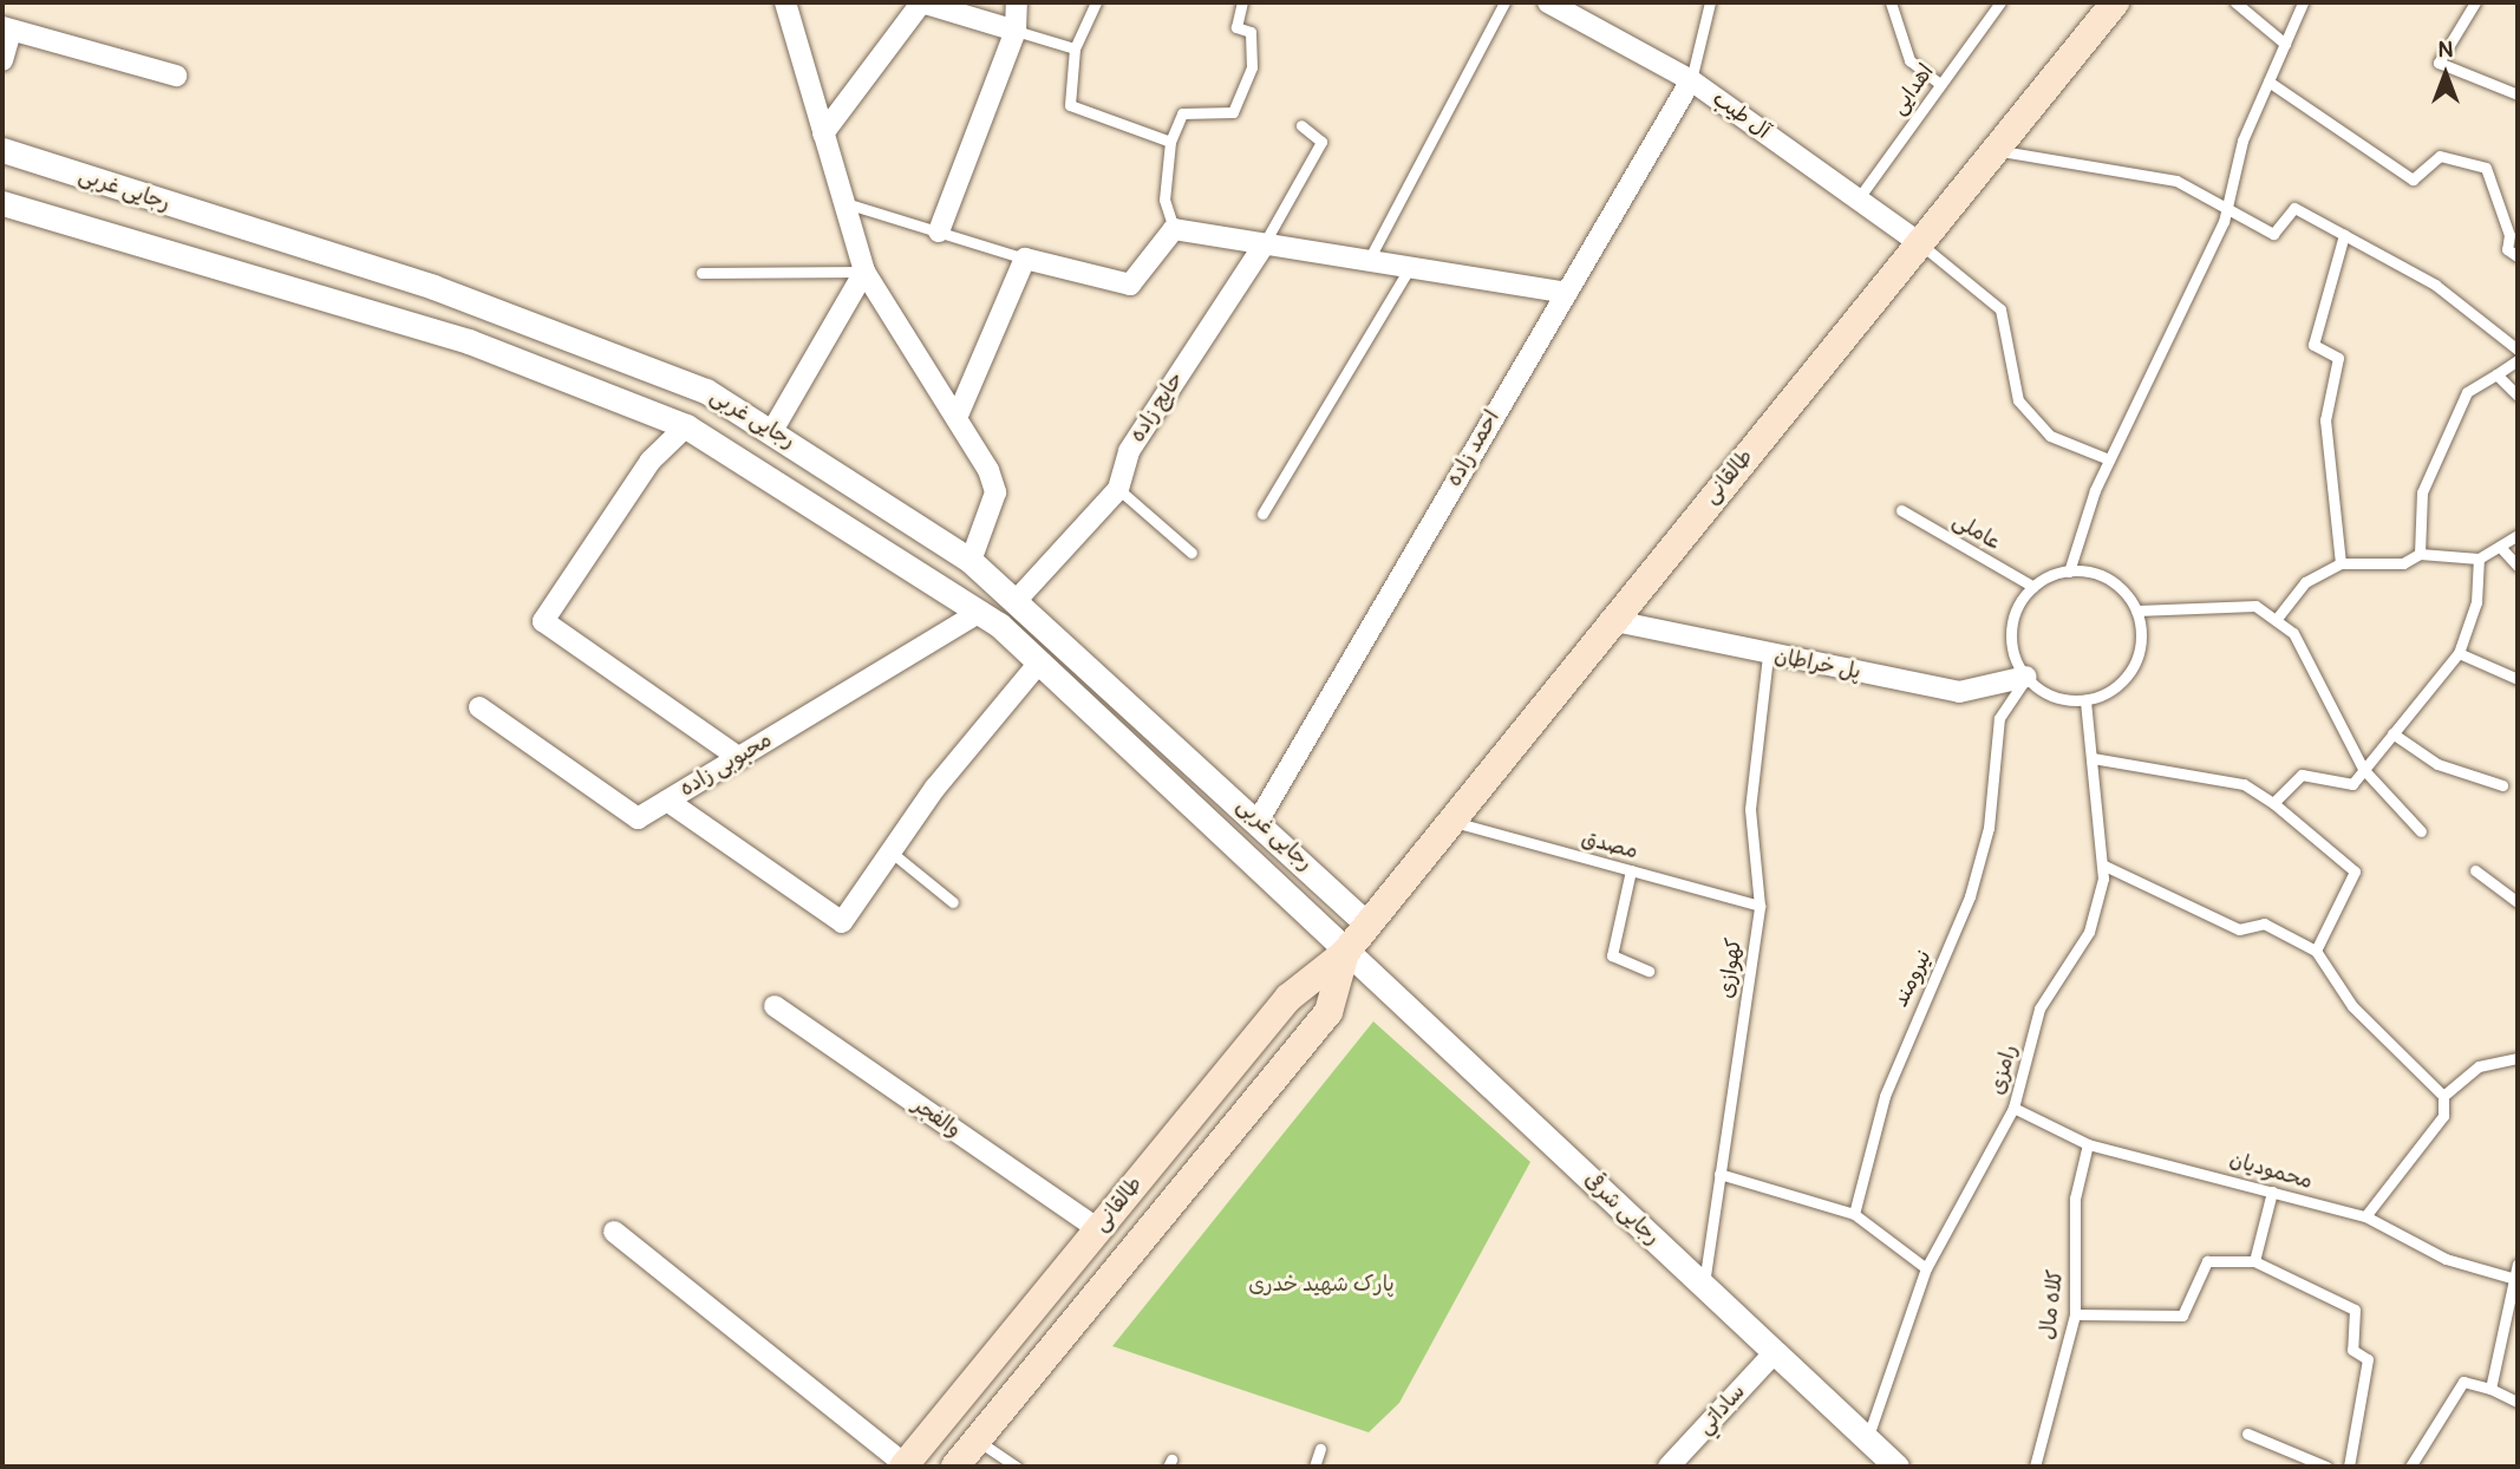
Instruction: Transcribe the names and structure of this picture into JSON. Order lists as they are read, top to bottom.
{
  "streets": {
    "main road": ["طالقانی"],
    "street": [
      "آل طیب",
      "رجایی غربی",
      "حایج زاده",
      "احمد زاده",
      "پل خراطان",
      "محبوبی زاده",
      "والفجر",
      "رجایی شرقی",
      "ساداتي"
    ],
    "lane": [
      "اهدایی",
      "عاملی",
      "مصدق",
      "کهوازی",
      "نیرومند",
      "رامزی",
      "محمودیان",
      "کلاه مال"
    ]
  },
  "crossings": [
    ["اهدایی", "آل طیب"],
    ["آل طیب", "احمد زاده"],
    ["آل طیب", "طالقانی"],
    ["رجایی غربی", "حایج زاده"],
    ["رجایی غربی", "احمد زاده"],
    ["رجایی غربی", "طالقانی"],
    ["رجایی غربی", "محبوبی زاده"],
    ["رجایی غربی", "رجایی شرقی"],
    ["طالقانی", "پل خراطان"],
    ["طالقانی", "مصدق"],
    ["طالقانی", "والفجر"],
    ["طالقانی", "رجایی شرقی"],
    ["عاملی", "پل خراطان"],
    ["عاملی", "نیرومند"],
    ["عاملی", "رامزی"],
    ["پل خراطان", "کهوازی"],
    ["پل خراطان", "نیرومند"],
    ["پل خراطان", "رامزی"],
    ["مصدق", "کهوازی"],
    ["کهوازی", "رجایی شرقی"],
    ["نیرومند", "رامزی"],
    ["رامزی", "محمودیان"],
    ["رامزی", "رجایی شرقی"],
    ["محمودیان", "کلاه مال"],
    ["رجایی شرقی", "ساداتي"]
  ],
  "parks": ["پارک شهید خدری"],
  "north": "top"
}
